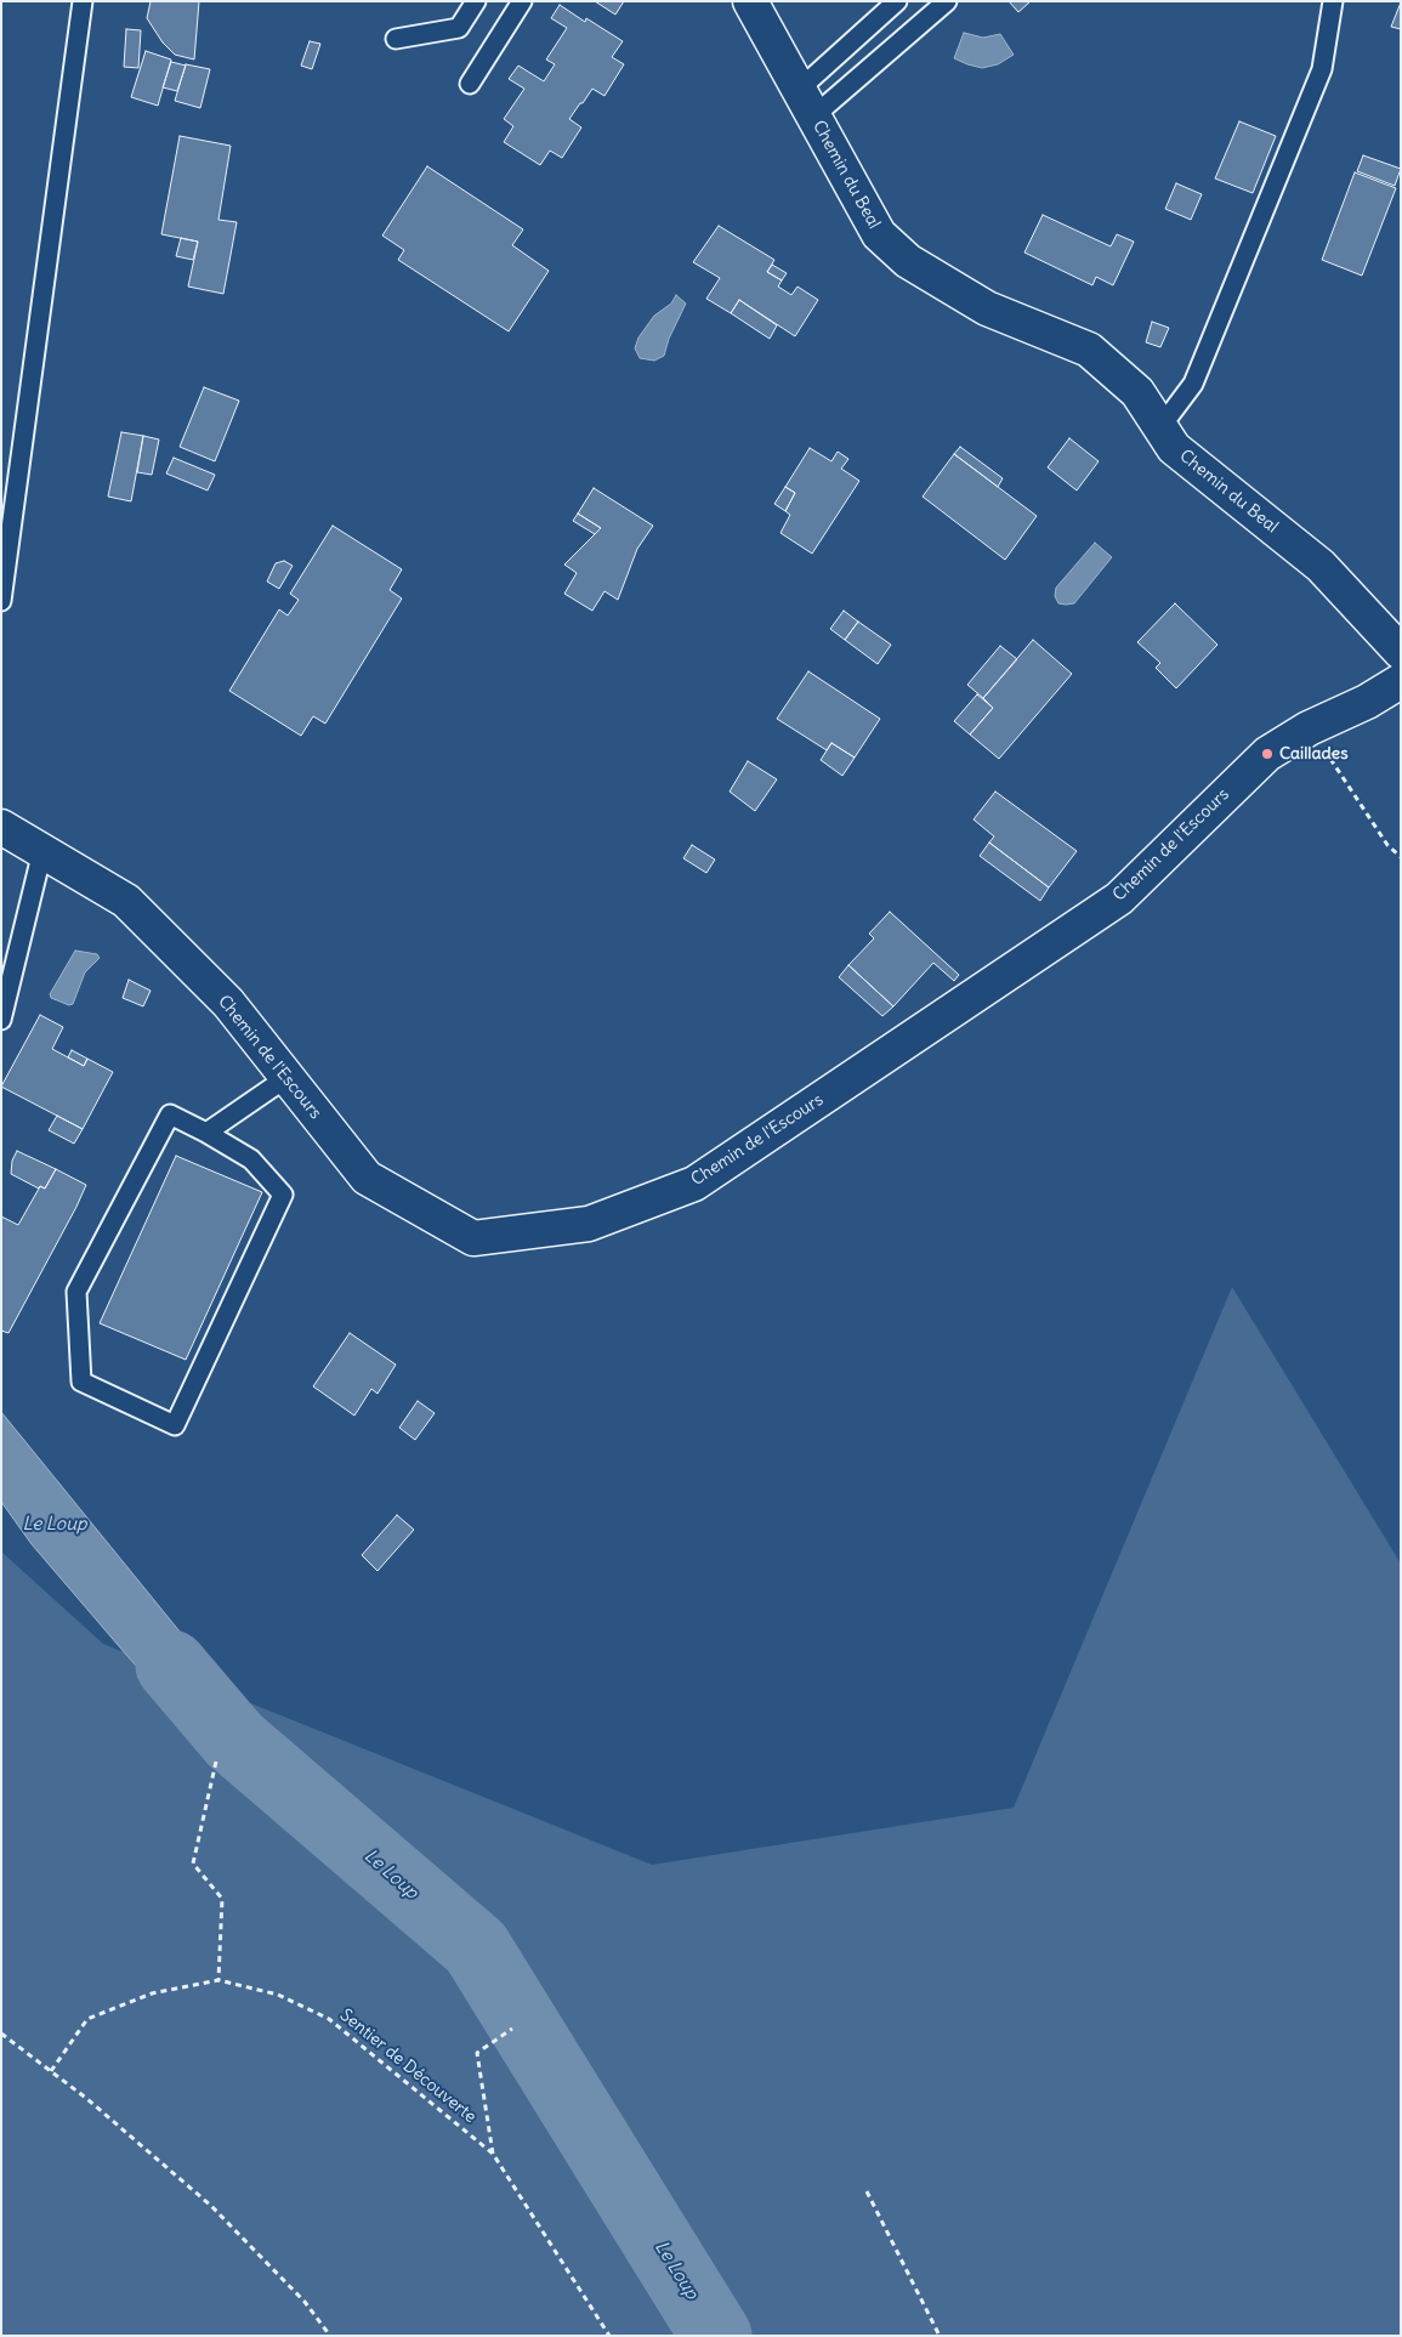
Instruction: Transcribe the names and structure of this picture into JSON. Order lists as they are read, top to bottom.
{
  "streets": {
    "street": ["Chemin du Beal", "Chemin de l'Escours"],
    "path": ["Sentier de Découverte"]
  },
  "water": ["Le Loup"],
  "places": ["Caillades"]
}
